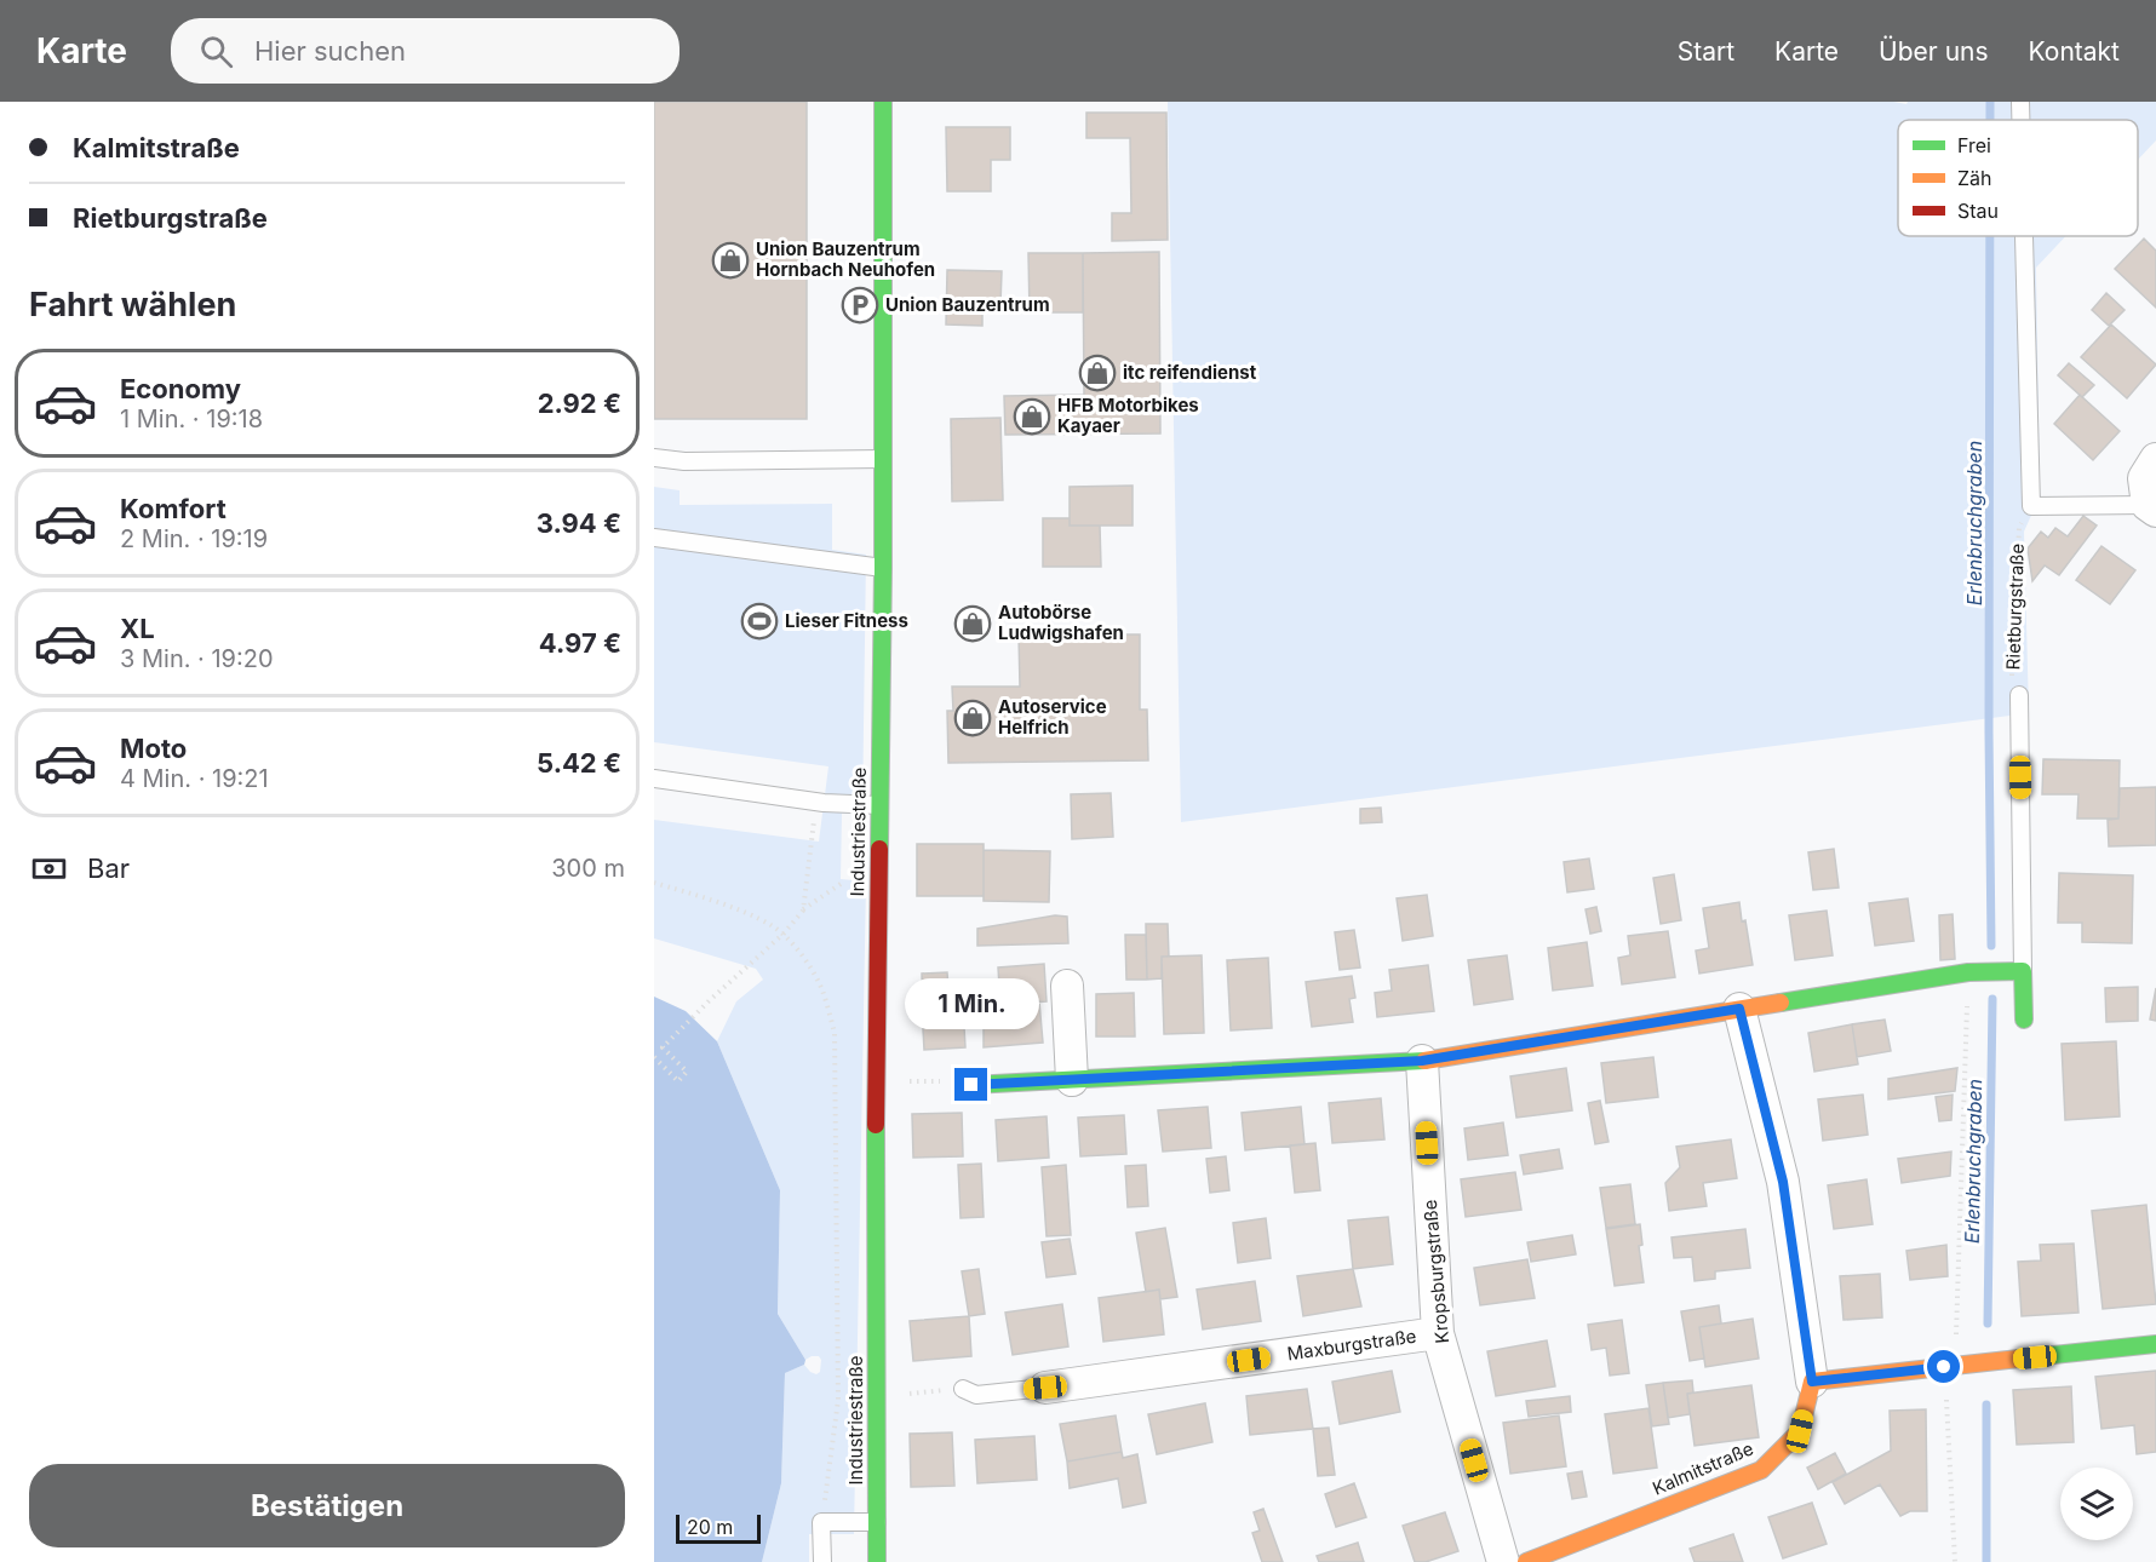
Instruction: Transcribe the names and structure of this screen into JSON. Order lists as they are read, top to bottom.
{
  "streets": {
    "street": [
      "Rietburgstraße",
      "Industriestraße",
      "Kropsburgstraße",
      "Maxburgstraße",
      "Kalmitstraße"
    ]
  },
  "crossings": [
    ["Kropsburgstraße", "Maxburgstraße"]
  ],
  "water": ["Erlenbruchgraben"],
  "places": {
    "shop": [
      "Union Bauzentrum Hornbach Neuhofen",
      "itc reifendienst",
      "HFB Motorbikes Kayaer",
      "Autobörse Ludwigshafen",
      "Autoservice Helfrich"
    ],
    "parking": ["Union Bauzentrum"],
    "sports": ["Lieser Fitness"]
  },
  "legend": ["Frei", "Zäh", "Stau"],
  "scale_bar": "20 m",
  "page": {
    "header": "Karte",
    "search": "Hier suchen",
    "nav": [
      "Start",
      "Karte",
      "Über uns",
      "Kontakt"
    ],
    "banner": ["Kalmitstraße", "Rietburgstraße"],
    "heading": "Fahrt wählen",
    "list": [
      {
        "name": "Economy",
        "note": "1 Min. · 19:18",
        "value": "2.92 €"
      },
      {
        "name": "Komfort",
        "note": "2 Min. · 19:19",
        "value": "3.94 €"
      },
      {
        "name": "XL",
        "note": "3 Min. · 19:20",
        "value": "4.97 €"
      },
      {
        "name": "Moto",
        "note": "4 Min. · 19:21",
        "value": "5.42 €"
      }
    ],
    "pay": ["Bar", "300 m"],
    "bubble": "1 Min.",
    "buttons": "Bestätigen",
    "scale": "20 m"
  }
}
